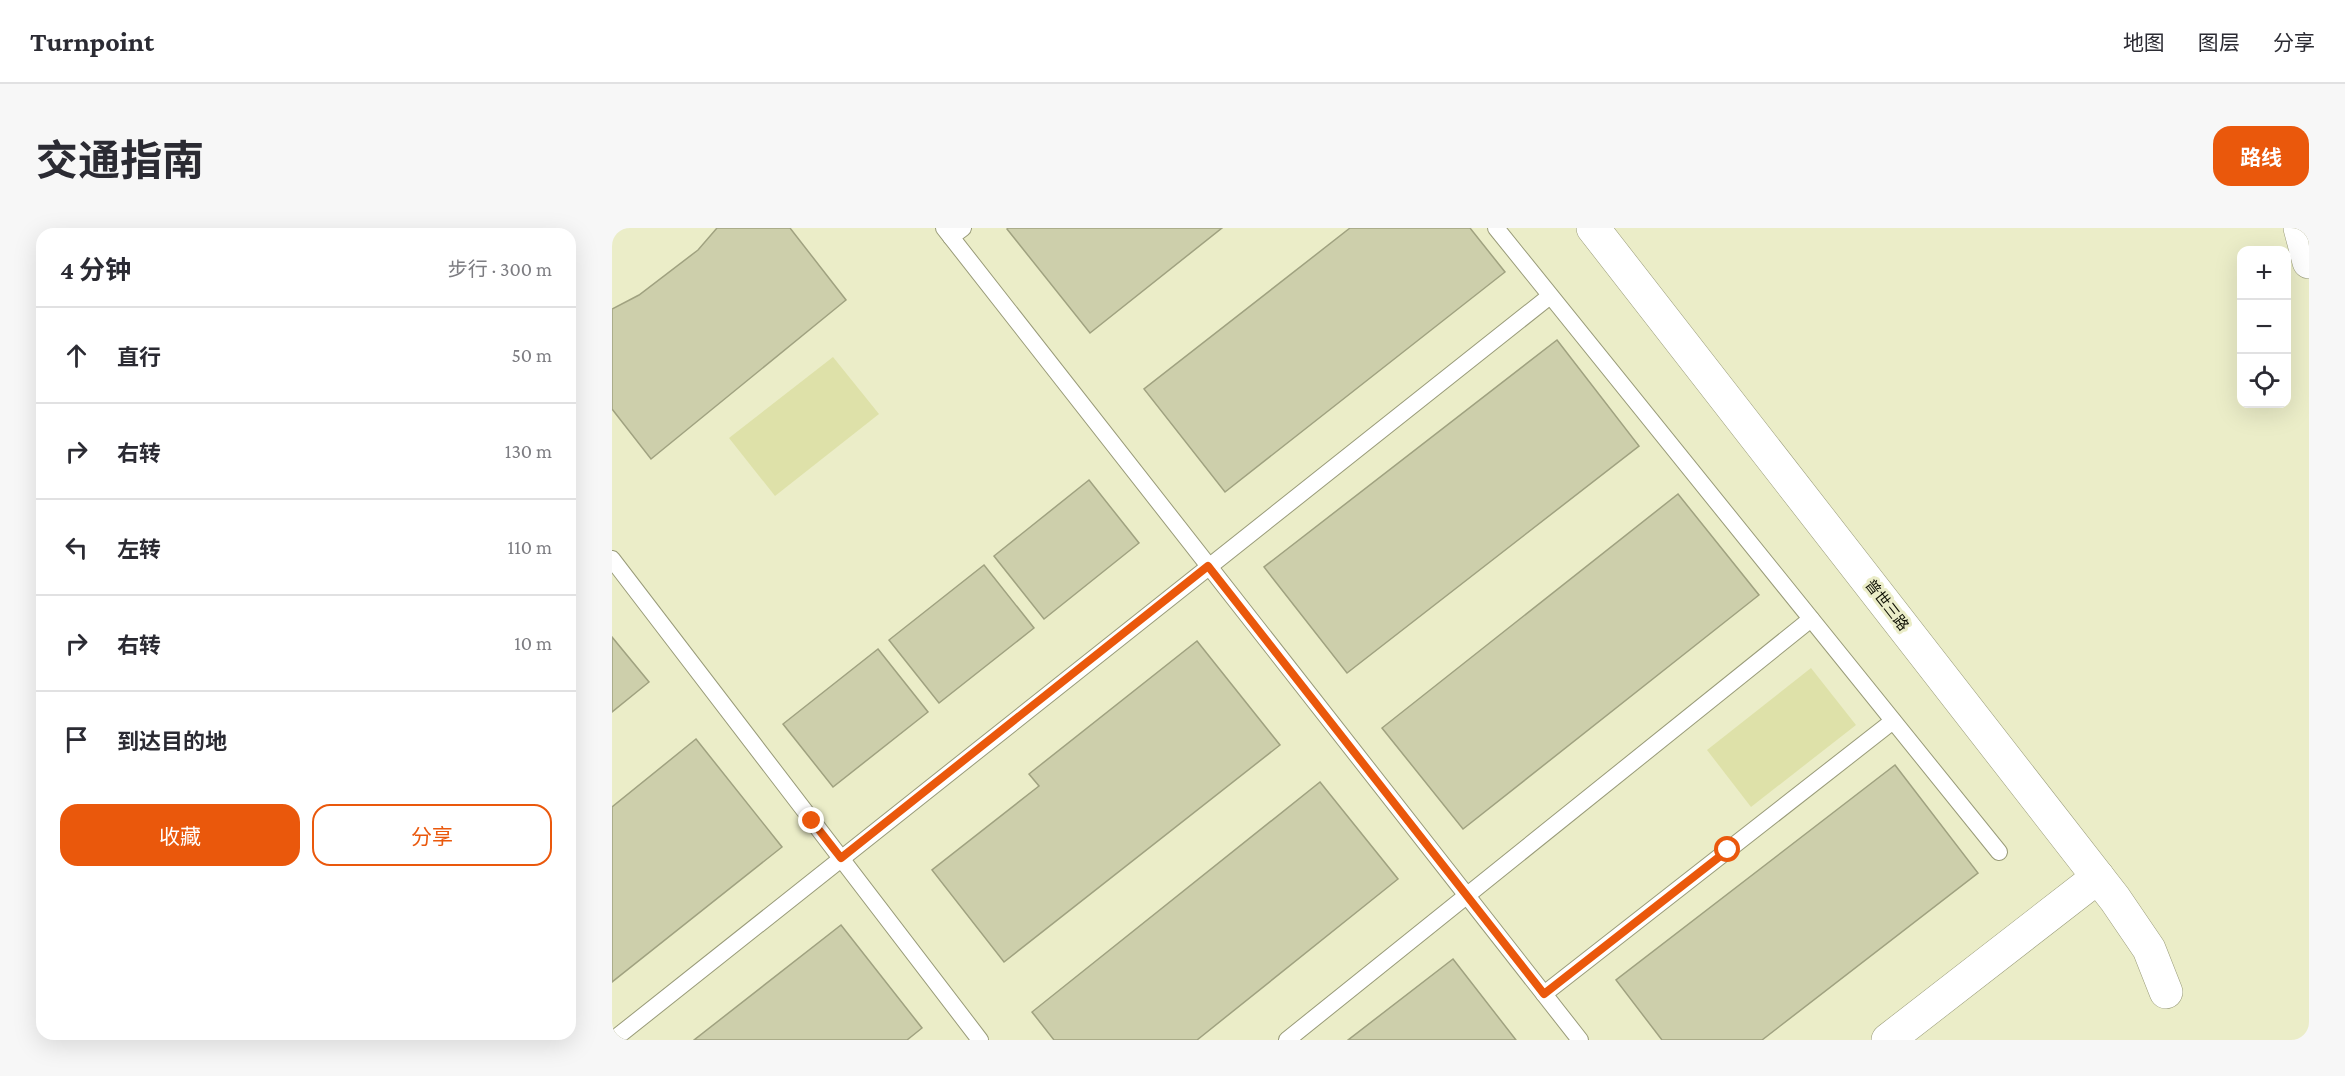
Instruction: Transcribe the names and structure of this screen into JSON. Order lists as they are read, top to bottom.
{
  "streets": {
    "main road": ["普世三路"]
  },
  "page": {
    "header": "Turnpoint",
    "nav": ["地图", "图层", "分享"],
    "title": "交通指南",
    "buttons": [
      "路线",
      ["收藏", "分享"]
    ],
    "heading": ["4 分钟", "步行 · 300 m"],
    "map_buttons": ["+", "−"],
    "list": [
      ["直行", "50 m"],
      ["右转", "130 m"],
      ["左转", "110 m"],
      ["右转", "10 m"],
      "到达目的地"
    ]
  }
}
